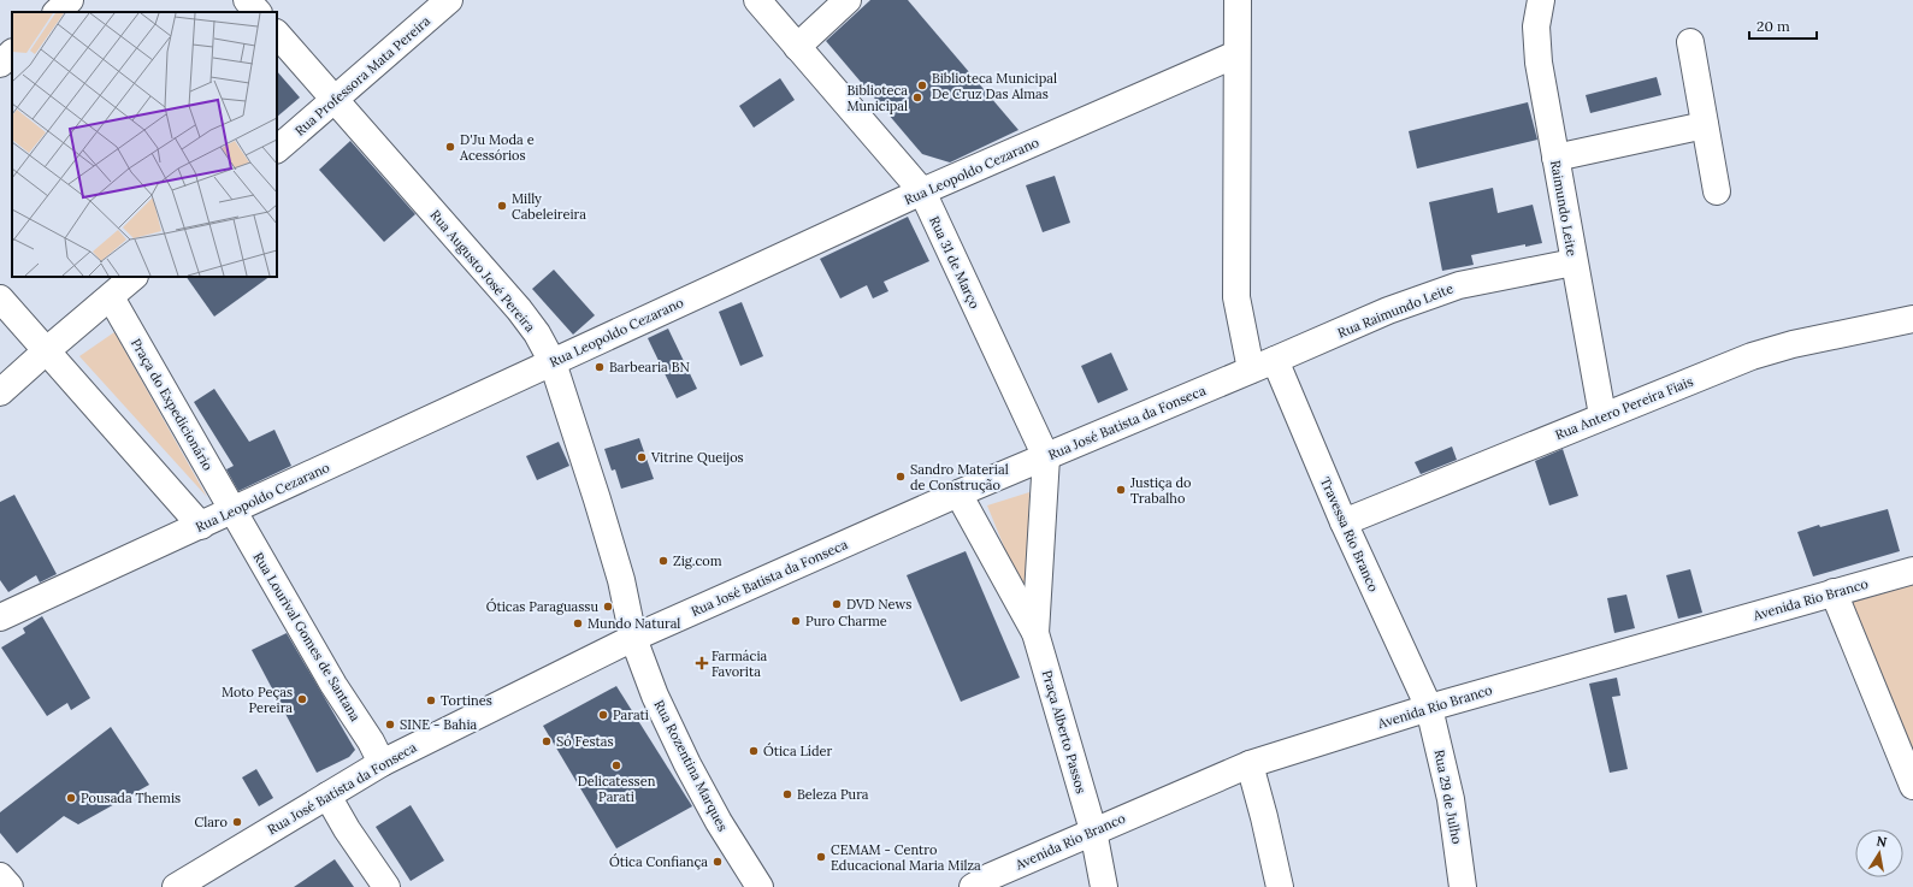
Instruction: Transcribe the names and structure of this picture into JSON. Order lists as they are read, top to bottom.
{
  "streets": {
    "street": [
      "Rua Professora Mata Pereira",
      "Rua Leopoldo Cezarano",
      "Raimundo Leite",
      "Rua 31 de Março",
      "Rua Augusto José Pereira",
      "Rua Raimundo Leite",
      "Praça do Expedicionário",
      "Rua Antero Pereira Fiais",
      "Rua José Batista da Fonseca",
      "Travessa Rio Branco",
      "Avenida Rio Branco",
      "Rua Lourival Gomes de Santana",
      "Praça Alberto Passos",
      "Rua Rozentina Marques",
      "Rua 29 de Julho"
    ]
  },
  "crossings": [
    ["Rua Professora Mata Pereira", "Rua Augusto José Pereira"],
    ["Rua Leopoldo Cezarano", "Rua 31 de Março"],
    ["Rua Leopoldo Cezarano", "Rua Augusto José Pereira"],
    ["Rua Leopoldo Cezarano", "Praça do Expedicionário"],
    ["Rua Leopoldo Cezarano", "Rua Lourival Gomes de Santana"],
    ["Raimundo Leite", "Rua Raimundo Leite"],
    ["Raimundo Leite", "Rua Antero Pereira Fiais"],
    ["Rua 31 de Março", "Rua José Batista da Fonseca"],
    ["Rua 31 de Março", "Praça Alberto Passos"],
    ["Rua Augusto José Pereira", "Rua José Batista da Fonseca"],
    ["Rua Augusto José Pereira", "Rua Rozentina Marques"],
    ["Rua Raimundo Leite", "Rua José Batista da Fonseca"],
    ["Rua Raimundo Leite", "Travessa Rio Branco"],
    ["Praça do Expedicionário", "Rua Lourival Gomes de Santana"],
    ["Rua Antero Pereira Fiais", "Travessa Rio Branco"],
    ["Rua José Batista da Fonseca", "Rua Lourival Gomes de Santana"],
    ["Rua José Batista da Fonseca", "Praça Alberto Passos"],
    ["Rua José Batista da Fonseca", "Rua Rozentina Marques"],
    ["Travessa Rio Branco", "Avenida Rio Branco"],
    ["Travessa Rio Branco", "Rua 29 de Julho"],
    ["Avenida Rio Branco", "Praça Alberto Passos"],
    ["Avenida Rio Branco", "Rua 29 de Julho"]
  ],
  "places": {
    "other": [
      "Biblioteca Municipal De Cruz Das Almas",
      "Biblioteca Municipal",
      "D'Ju Moda e Acessórios",
      "Milly Cabeleireira",
      "Barbearia BN",
      "Vitrine Queijos",
      "Sandro Material de Construção",
      "Justiça do Trabalho",
      "Zig.com",
      "DVD News",
      "Óticas Paraguassu",
      "Puro Charme",
      "Mundo Natural",
      "Moto Peças Pereira",
      "Tortines",
      "Parati",
      "SINE - Bahia",
      "Só Festas",
      "Ótica Líder",
      "Delicatessen Parati",
      "Beleza Pura",
      "Pousada Themis",
      "Claro",
      "CEMAM - Centro Educacional Maria Milza",
      "Ótica Confiança"
    ],
    "health": ["Farmácia Favorita"]
  },
  "scale_bar": "20 m",
  "north": "top"
}
